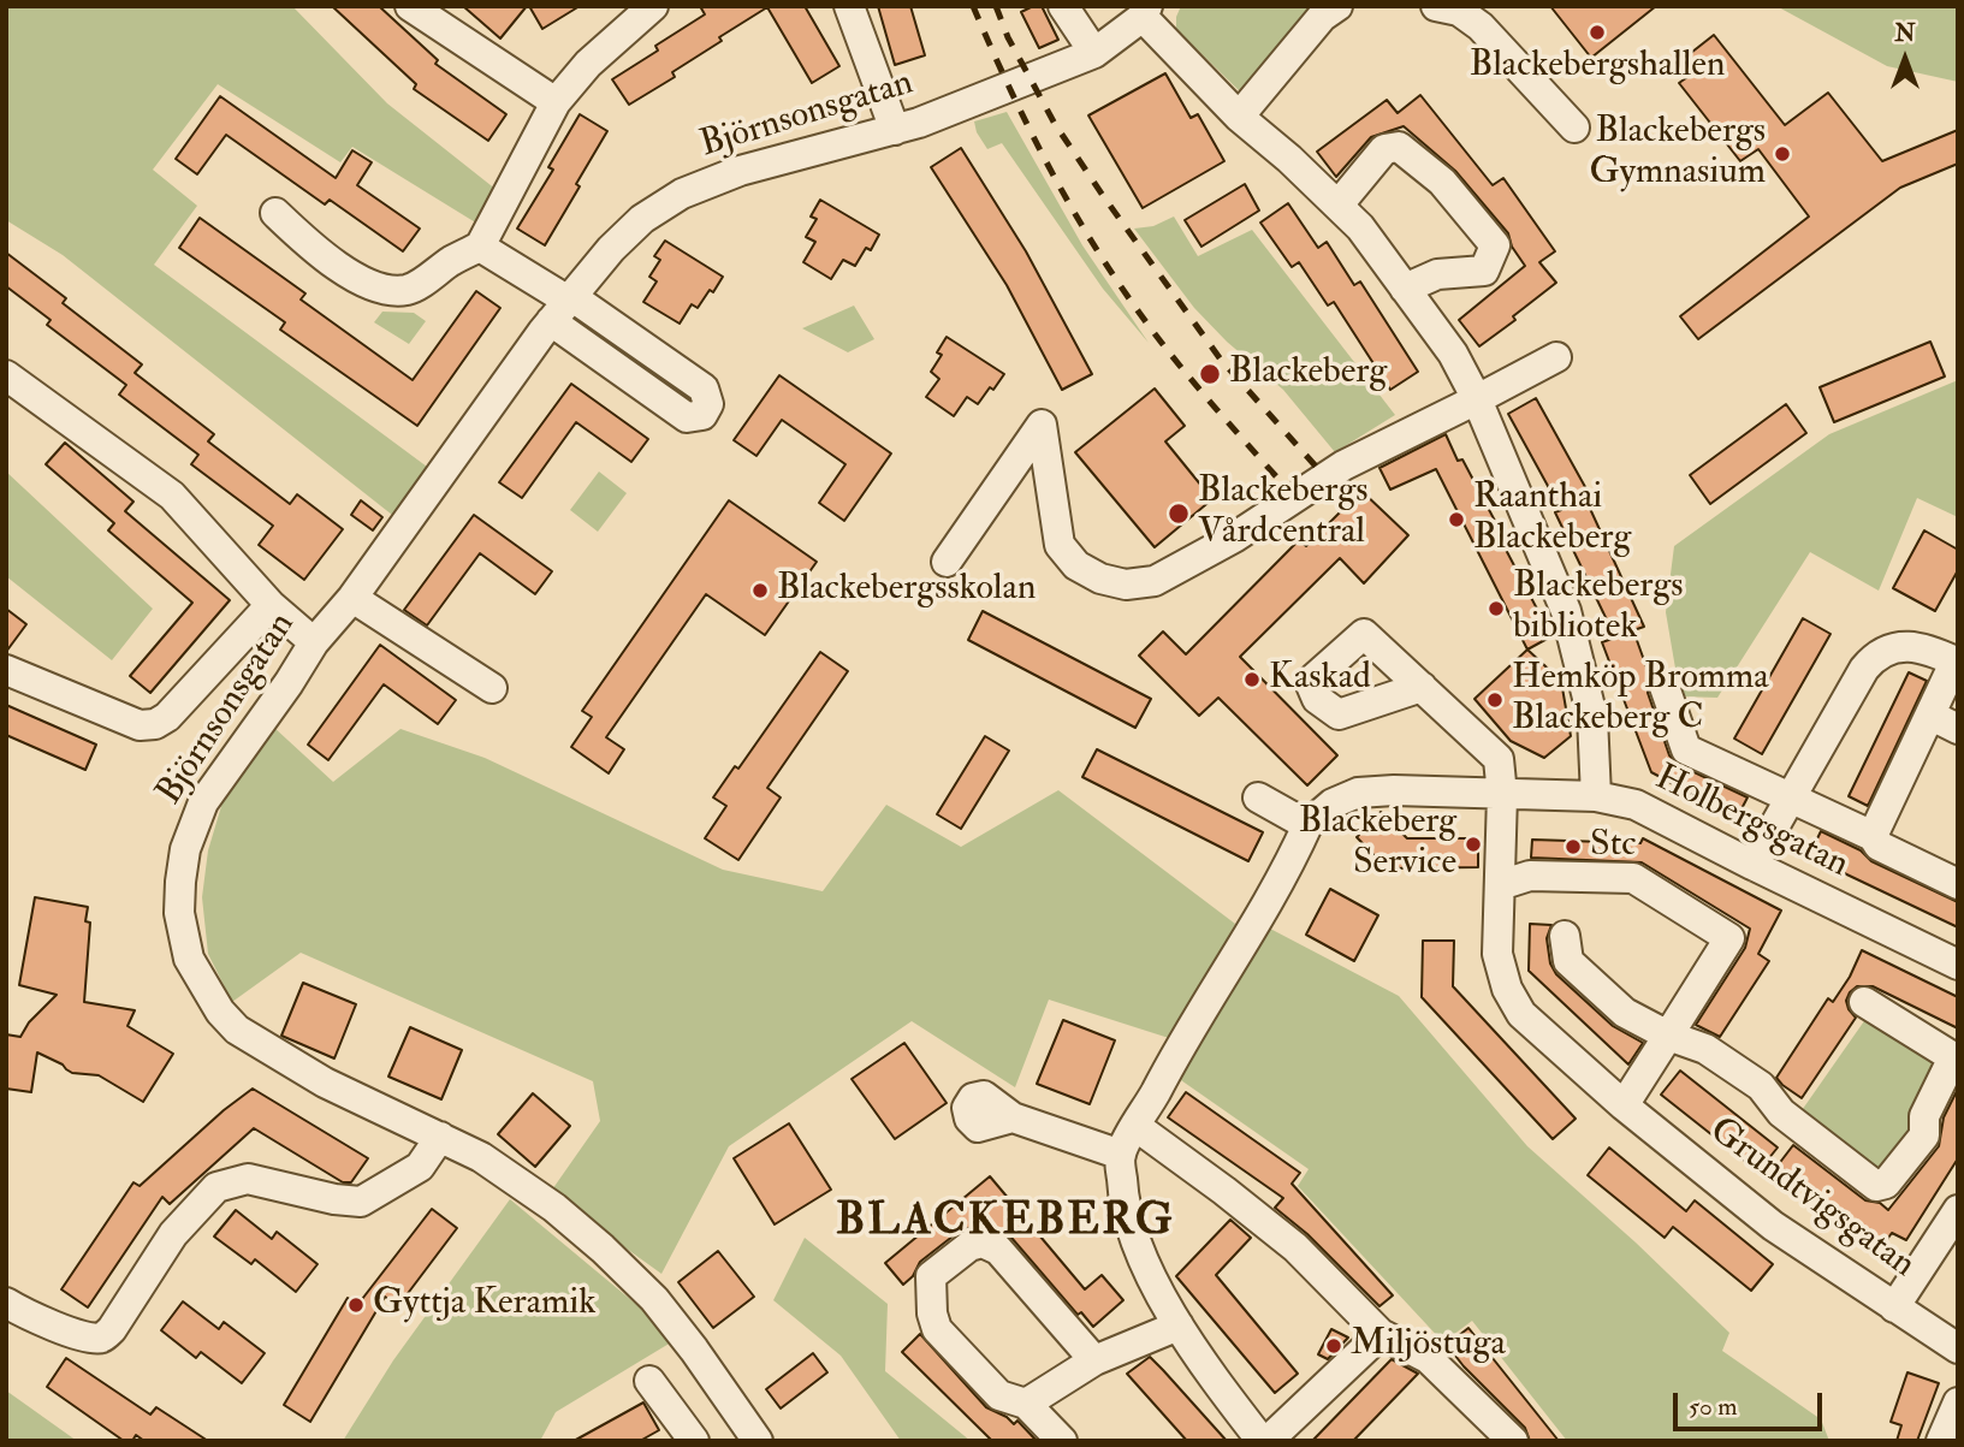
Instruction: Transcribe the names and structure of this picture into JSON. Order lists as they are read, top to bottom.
{
  "streets": {
    "street": ["Björnsonsgatan", "Holbergsgatan", "Grundtvigsgatan"]
  },
  "crossings": [
    ["Holbergsgatan", "Grundtvigsgatan"]
  ],
  "districts": ["BLACKEBERG"],
  "places": [
    "Blackebergshallen",
    "Blackebergs Gymnasium",
    "Blackeberg",
    "Blackebergs Vårdcentral",
    "Raanthai Blackeberg",
    "Blackebergsskolan",
    "Blackebergs bibliotek",
    "Kaskad",
    "Hemköp Bromma Blackeberg C",
    "Blackeberg Service",
    "Stc",
    "Gyttja Keramik",
    "Miljöstuga"
  ],
  "scale_bar": "50 m",
  "north": "top"
}
